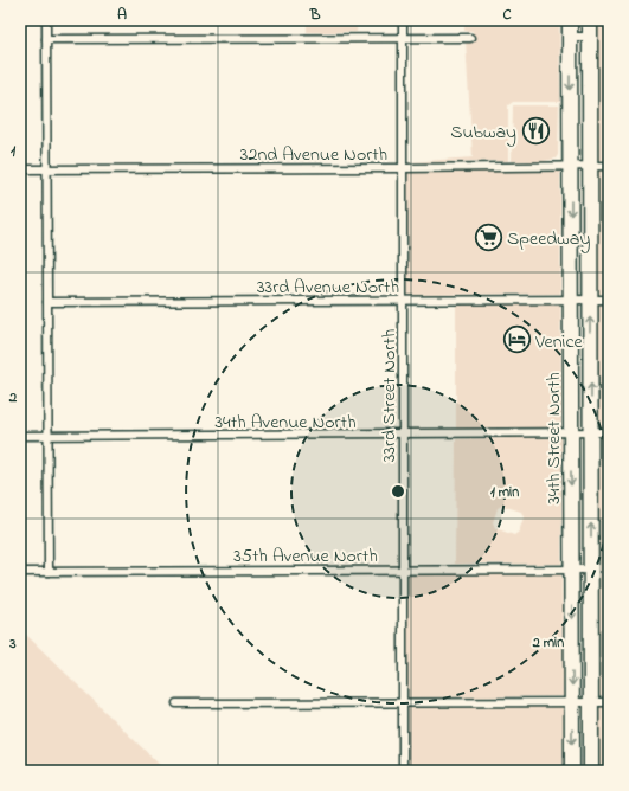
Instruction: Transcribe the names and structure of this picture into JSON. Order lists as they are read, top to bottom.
{
  "streets": {
    "highway": ["34th Street North"],
    "street": [
      "32nd Avenue North",
      "33rd Avenue North",
      "33rd Street North",
      "34th Avenue North",
      "35th Avenue North"
    ]
  },
  "crossings": [
    ["32nd Avenue North", "33rd Street North"],
    ["32nd Avenue North", "34th Street North"],
    ["33rd Avenue North", "33rd Street North"],
    ["33rd Avenue North", "34th Street North"],
    ["33rd Street North", "34th Avenue North"],
    ["33rd Street North", "35th Avenue North"],
    ["34th Avenue North", "34th Street North"],
    ["34th Street North", "35th Avenue North"]
  ],
  "places": {
    "restaurant": ["Subway"],
    "supermarket": ["Speedway"],
    "hotel": ["Venice"]
  },
  "grid": {
    "columns": ["A", "B", "C"],
    "rows": ["1", "2", "3"]
  },
  "rings": ["1 min", "2 min"]
}
